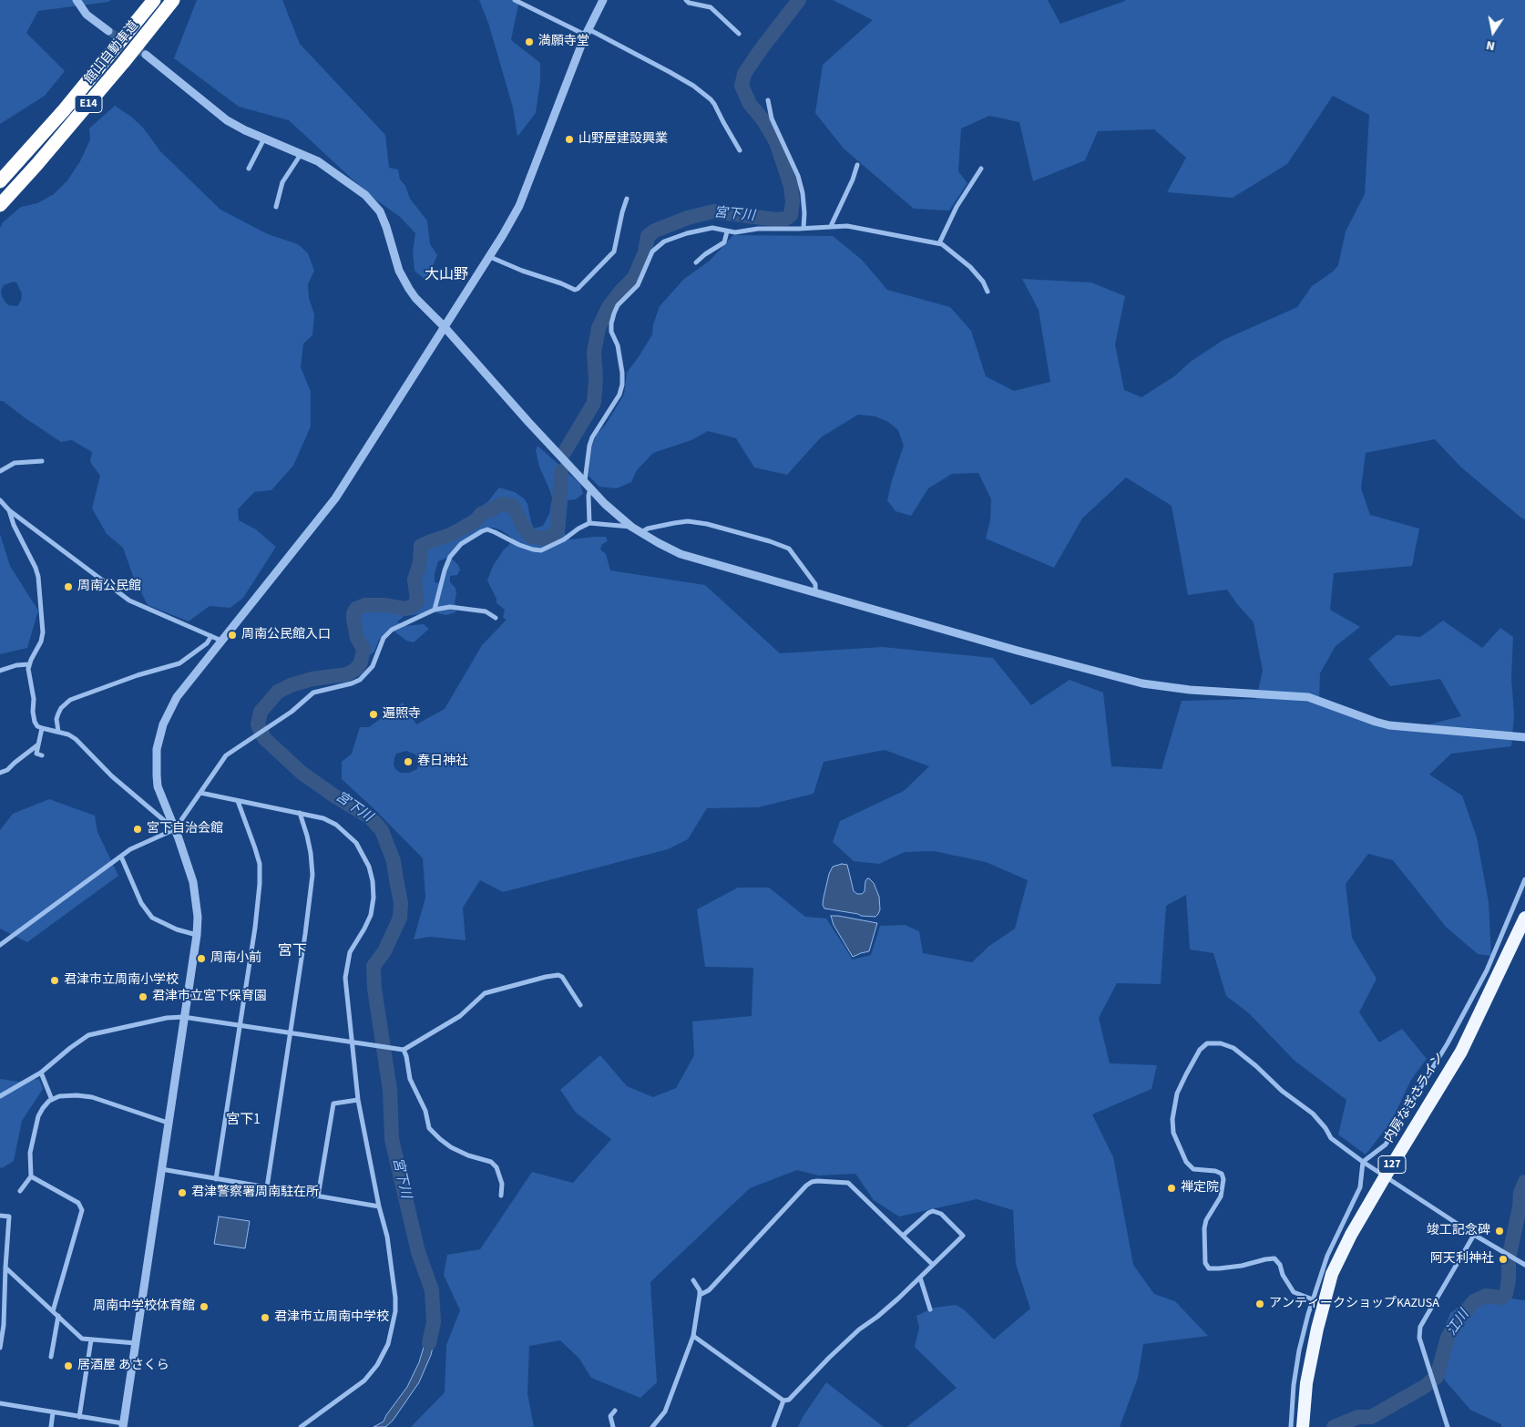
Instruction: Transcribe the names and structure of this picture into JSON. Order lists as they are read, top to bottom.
{
  "streets": {
    "highway": [
      "館山自動車道",
      "E14",
      "内房なぎさライン",
      "127"
    ]
  },
  "districts": ["大山野", "宮下", "宮下1"],
  "water": ["宮下川", "江川"],
  "places": [
    "満願寺堂",
    "山野屋建設興業",
    "周南公民館",
    "周南公民館入口",
    "遍照寺",
    "春日神社",
    "宮下自治会館",
    "周南小前",
    "君津市立周南小学校",
    "君津市立宮下保育園",
    "禅定院",
    "君津警察署周南駐在所",
    "竣工記念碑",
    "阿天利神社",
    "アンティークショップKAZUSA",
    "周南中学校体育館",
    "君津市立周南中学校",
    "居酒屋 あさくら"
  ],
  "north": "bottom"
}
